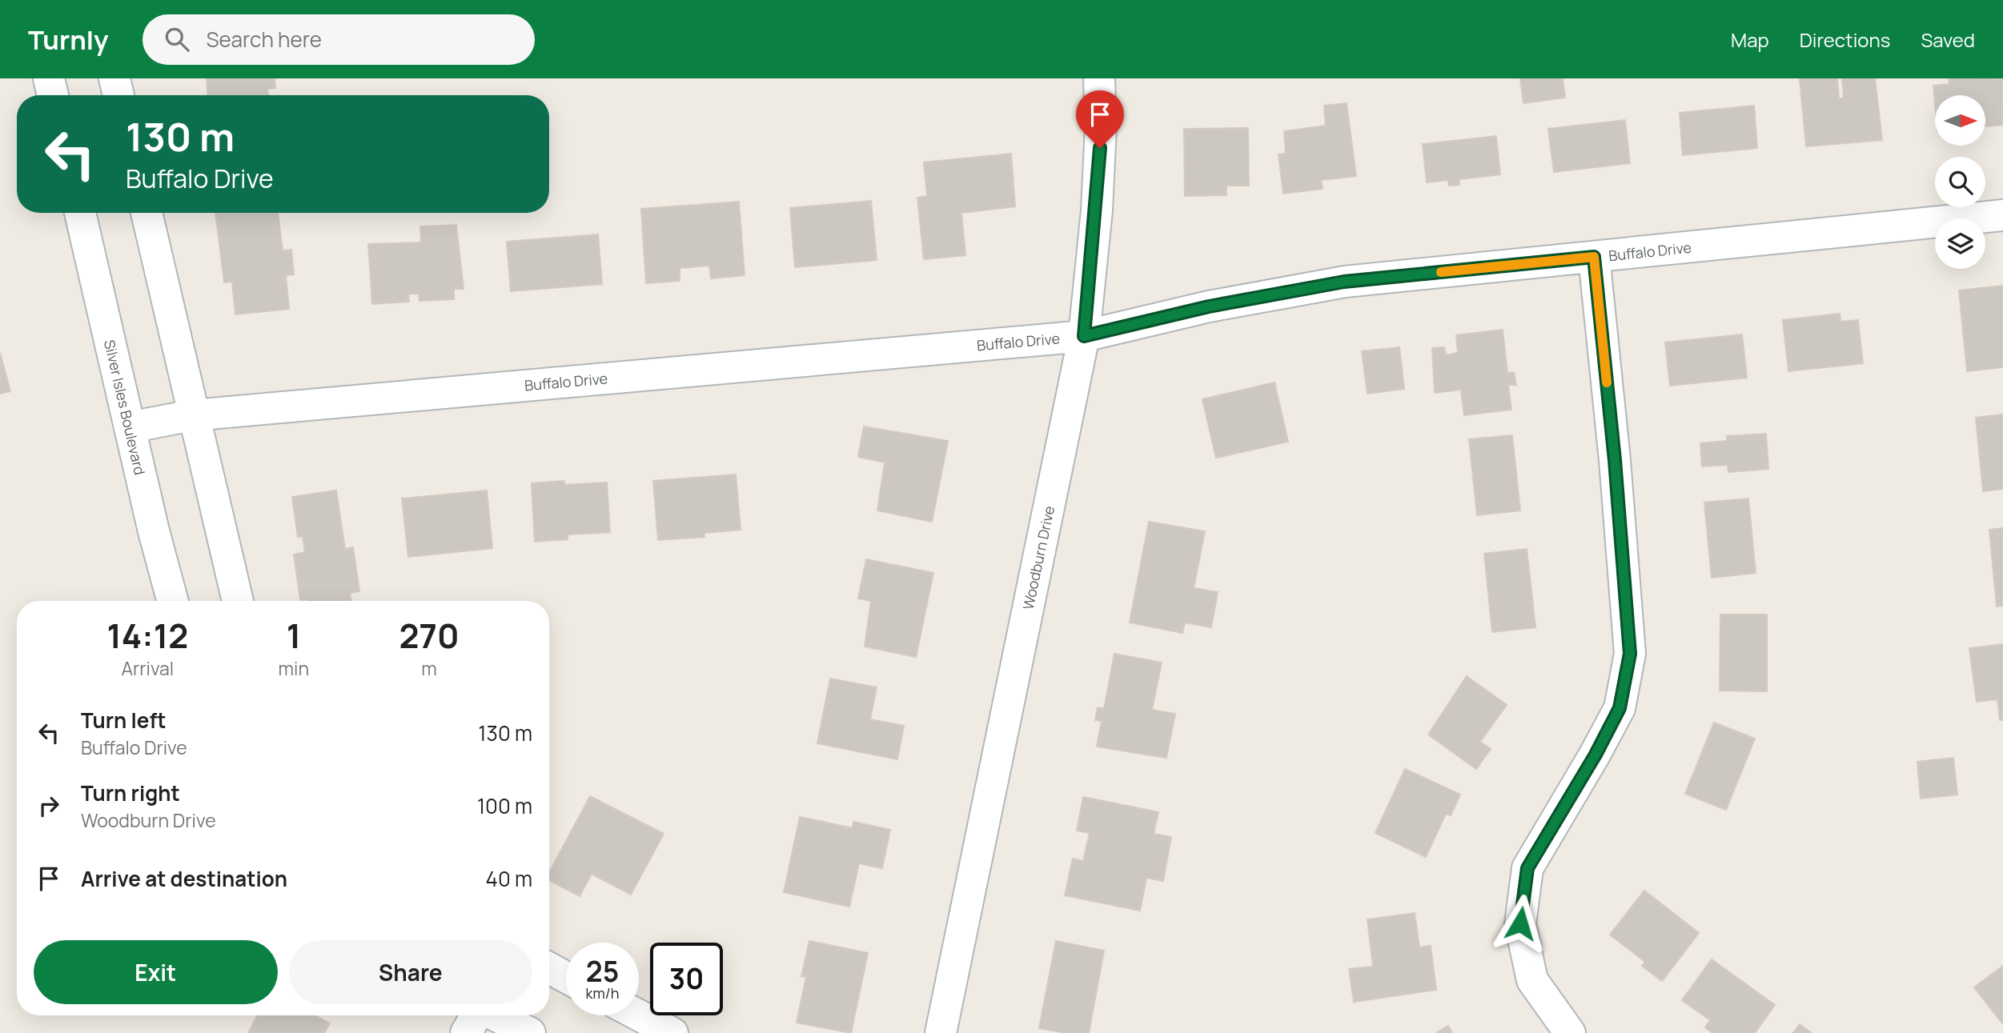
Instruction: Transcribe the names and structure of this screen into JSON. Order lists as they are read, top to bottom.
{
  "streets": {
    "street": ["Buffalo Drive", "Silver Isles Boulevard", "Woodburn Drive"]
  },
  "crossings": [
    ["Buffalo Drive", "Silver Isles Boulevard"],
    ["Buffalo Drive", "Woodburn Drive"]
  ],
  "north": "right",
  "page": {
    "header": "Turnly",
    "search": "Search here",
    "nav": ["Map", "Directions", "Saved"],
    "turn": ["130 m", "Buffalo Drive"],
    "eta": [
      "14:12",
      "Arrival",
      "1",
      "min",
      "270",
      "m"
    ],
    "list": [
      {
        "name": "Turn left",
        "note": "Buffalo Drive",
        "value": "130 m"
      },
      {
        "name": "Turn right",
        "note": "Woodburn Drive",
        "value": "100 m"
      },
      {
        "name": "Arrive at destination",
        "value": "40 m"
      }
    ],
    "buttons": ["Exit", "Share"],
    "speed": "25 km/h",
    "limit": "30"
  }
}
